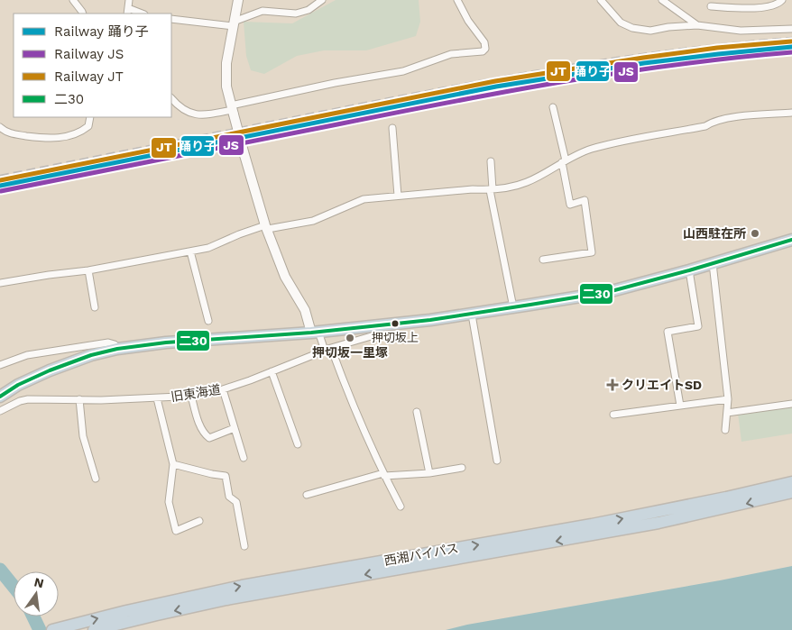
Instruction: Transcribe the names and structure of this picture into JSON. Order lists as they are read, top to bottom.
{
  "streets": {
    "highway": ["西湘バイパス"],
    "street": ["旧東海道"]
  },
  "places": {
    "other": ["山西駐在所", "押切坂上", "押切坂一里塚"],
    "health": ["クリエイトSD"]
  },
  "lines": [
    "rail line JT",
    "rail line 踊り子",
    "rail line JS",
    "transit line 二30"
  ],
  "legend": [
    "Railway 踊り子",
    "Railway JS",
    "Railway JT",
    "二30"
  ],
  "north": "top"
}
